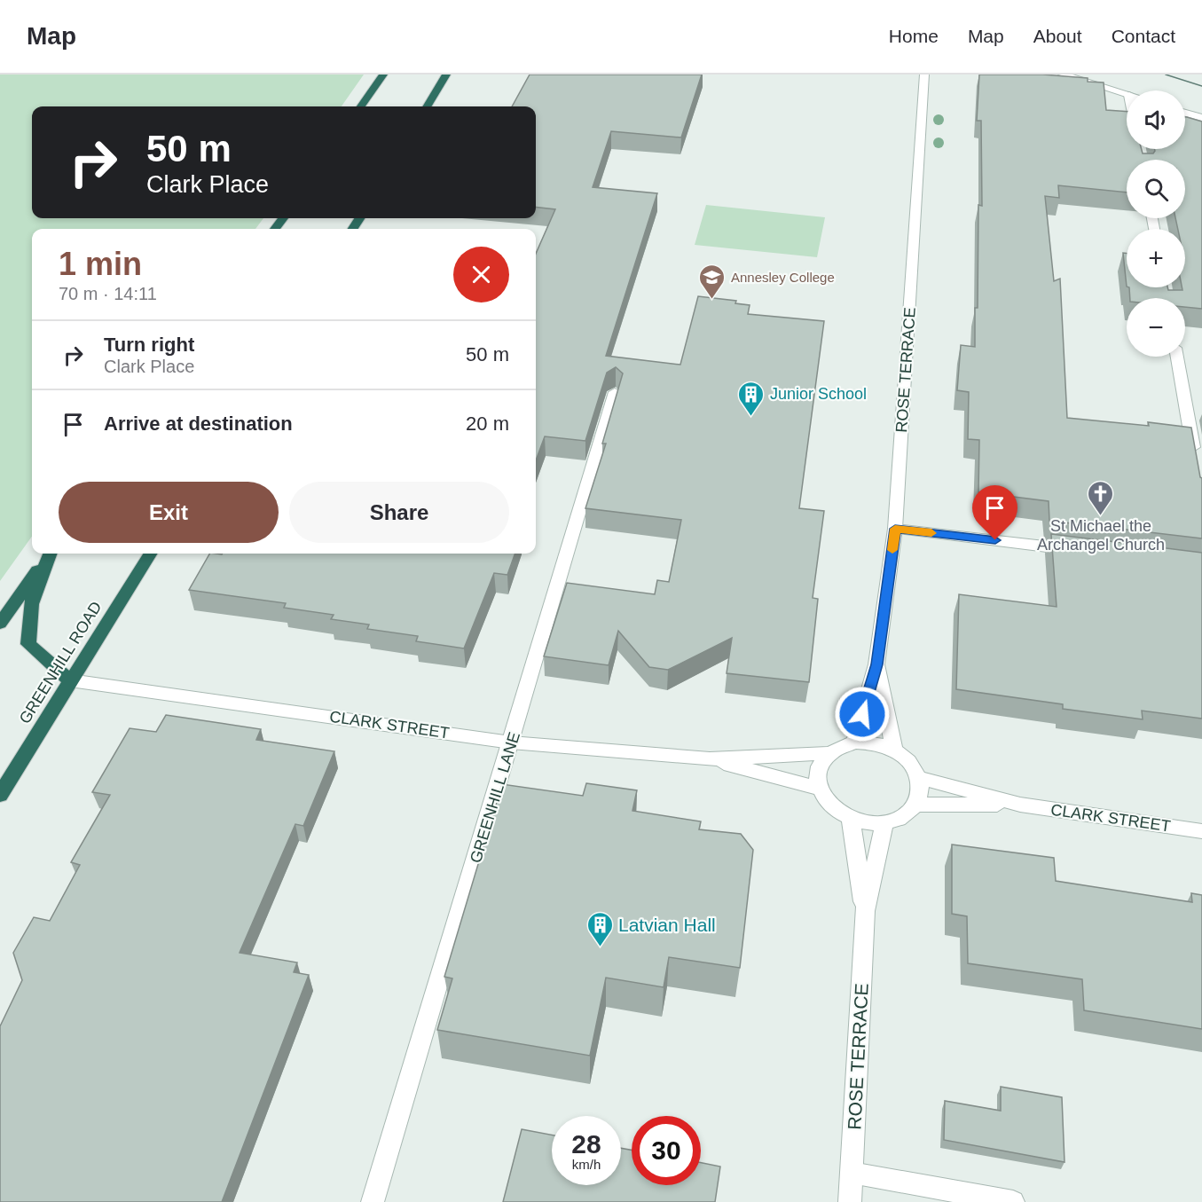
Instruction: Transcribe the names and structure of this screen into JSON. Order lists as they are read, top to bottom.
{
  "streets": {
    "highway": ["GREENHILL ROAD"],
    "street": ["ROSE TERRACE", "CLARK STREET", "GREENHILL LANE"]
  },
  "crossings": [
    ["ROSE TERRACE", "CLARK STREET"],
    ["GREENHILL ROAD", "CLARK STREET"],
    ["CLARK STREET", "GREENHILL LANE"]
  ],
  "places": {
    "school or university": ["Annesley College"],
    "building": ["Junior School", "Latvian Hall"],
    "church": ["St Michael the Archangel Church"]
  },
  "page": {
    "header": "Map",
    "nav": [
      "Home",
      "Map",
      "About",
      "Contact"
    ],
    "map_buttons": ["+", "−"],
    "turn": ["50 m", "Clark Place"],
    "heading": ["1 min", "70 m · 14:11"],
    "list": [
      {
        "name": "Turn right",
        "note": "Clark Place",
        "value": "50 m"
      },
      {
        "name": "Arrive at destination",
        "value": "20 m"
      }
    ],
    "buttons": ["Exit", "Share"],
    "speed": "28 km/h",
    "limit": "30"
  }
}
